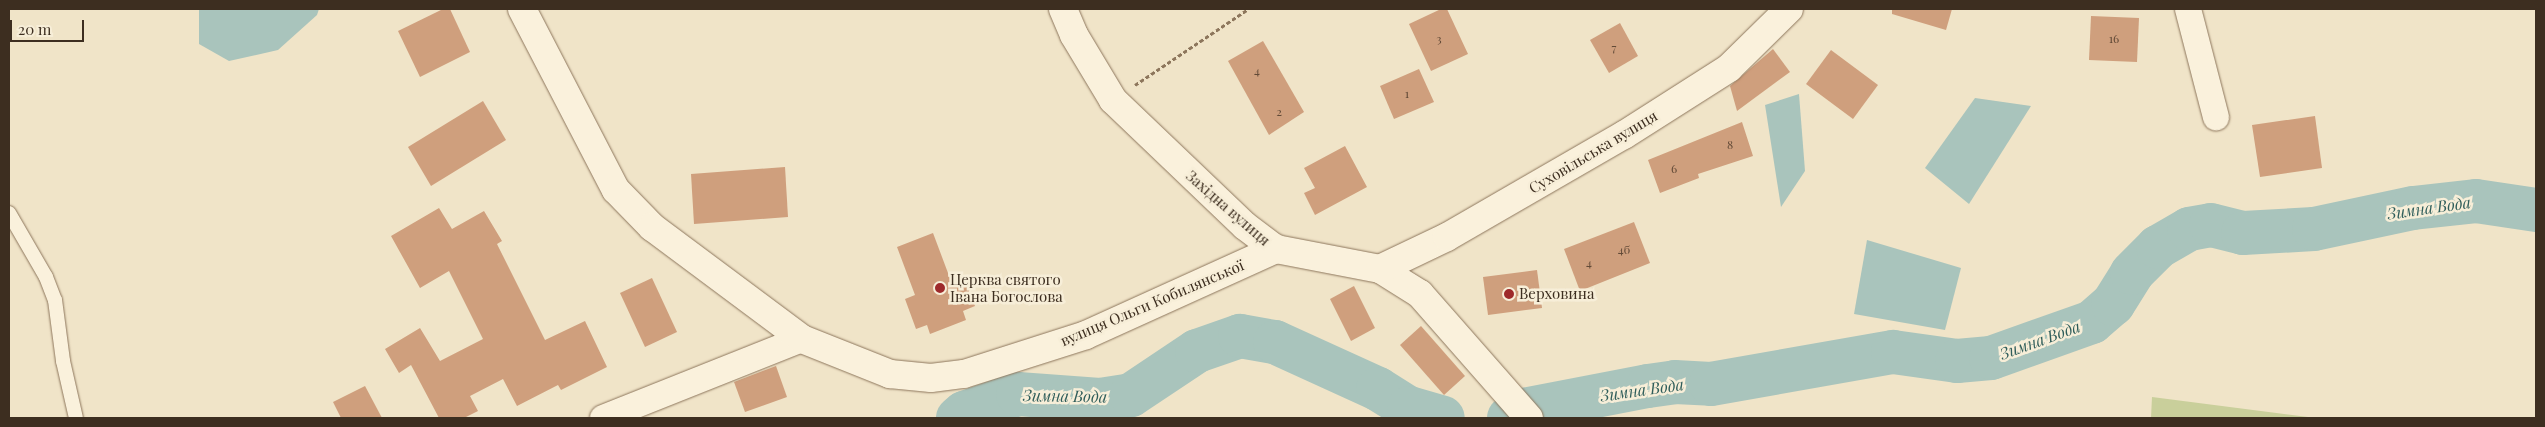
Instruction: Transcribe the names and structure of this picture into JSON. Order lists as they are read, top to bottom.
{
  "streets": {
    "street": ["Суховільська вулиця", "Західна вулиця", "вулиця Ольги Кобилянської"]
  },
  "crossings": [
    ["Суховільська вулиця", "Західна вулиця"],
    ["Західна вулиця", "вулиця Ольги Кобилянської"]
  ],
  "water": ["Зимна Вода"],
  "places": ["Церква святого Івана Богослова", "Верховина"],
  "house_numbers": [
    "3",
    "16",
    "7",
    "4",
    "1",
    "2",
    "8",
    "6",
    "4б",
    "4"
  ],
  "scale_bar": "20 m"
}
